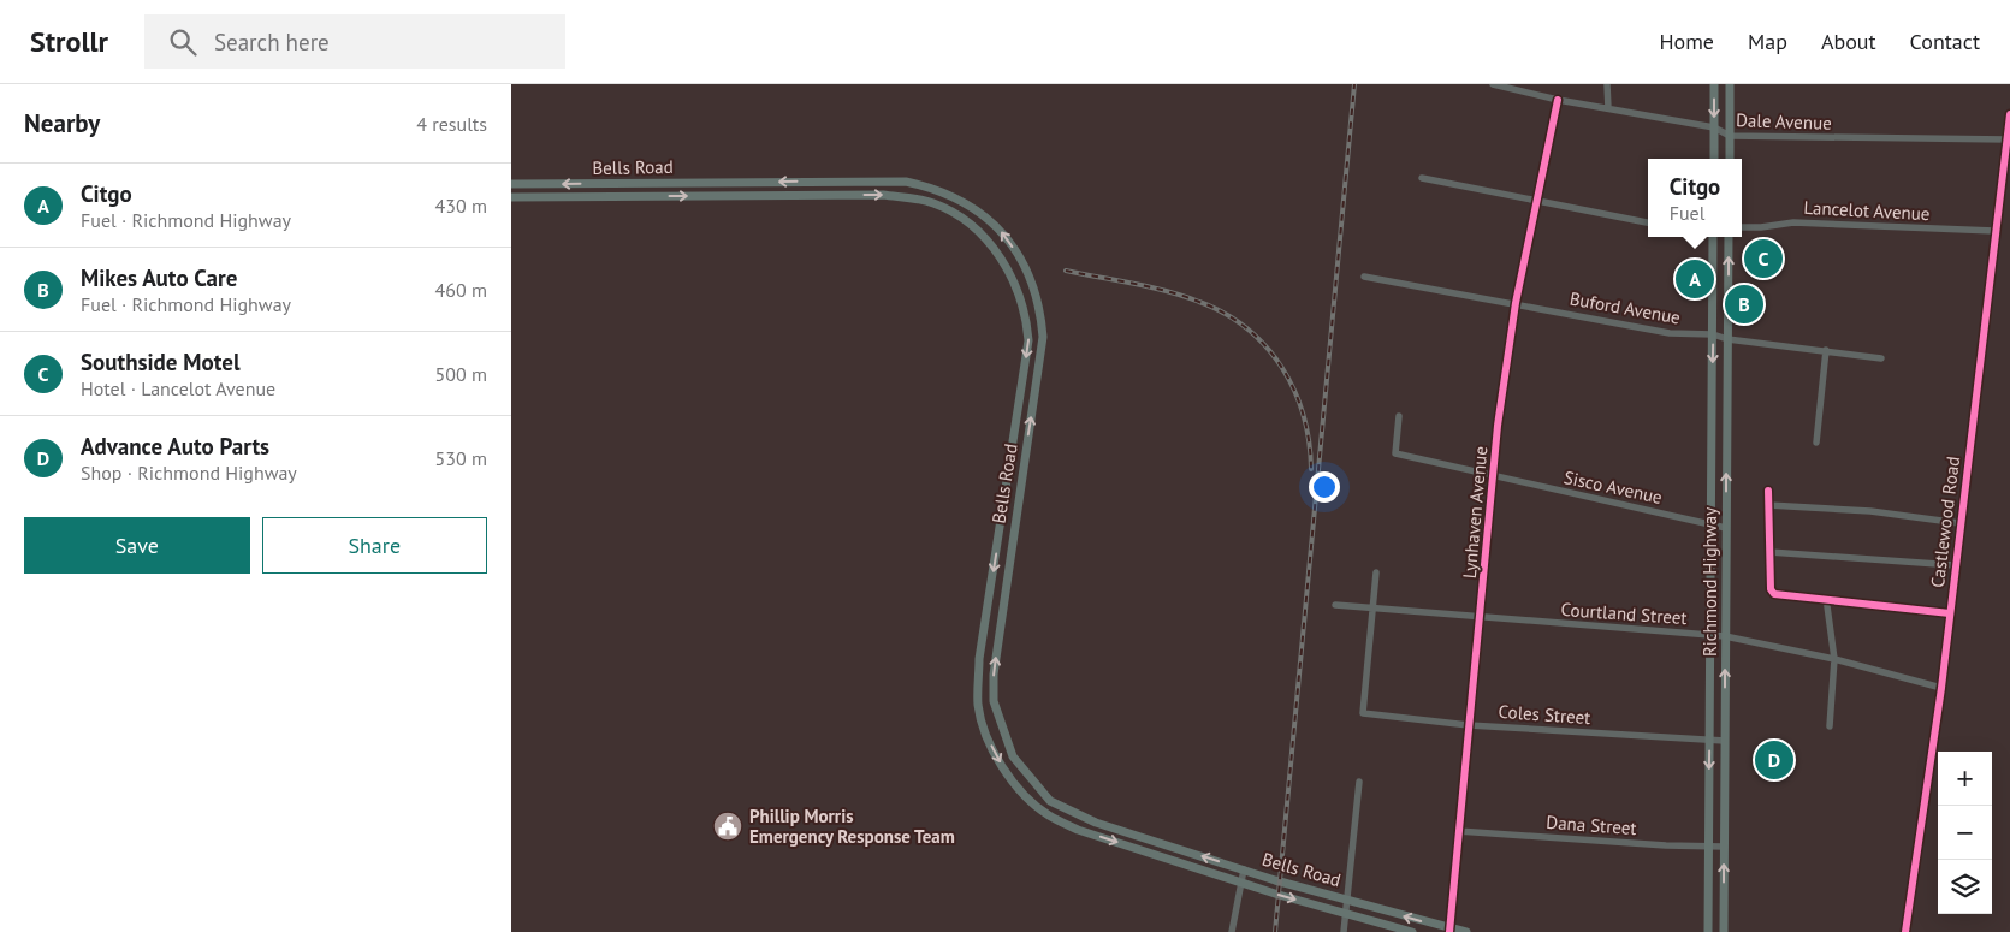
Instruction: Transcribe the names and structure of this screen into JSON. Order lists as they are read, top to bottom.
{
  "streets": {
    "main road": ["Bells Road", "Richmond Highway"],
    "street": [
      "Dale Avenue",
      "Lancelot Avenue",
      "Buford Avenue",
      "Sisco Avenue",
      "Lynhaven Avenue",
      "Castlewood Road",
      "Courtland Street",
      "Coles Street",
      "Dana Street"
    ]
  },
  "crossings": [
    ["Dale Avenue", "Lynhaven Avenue"],
    ["Dale Avenue", "Castlewood Road"],
    ["Bells Road", "Lynhaven Avenue"],
    ["Lancelot Avenue", "Castlewood Road"],
    ["Buford Avenue", "Lynhaven Avenue"],
    ["Buford Avenue", "Richmond Highway"],
    ["Sisco Avenue", "Lynhaven Avenue"],
    ["Sisco Avenue", "Richmond Highway"],
    ["Lynhaven Avenue", "Courtland Street"],
    ["Lynhaven Avenue", "Coles Street"],
    ["Lynhaven Avenue", "Dana Street"],
    ["Castlewood Road", "Courtland Street"],
    ["Richmond Highway", "Courtland Street"],
    ["Richmond Highway", "Coles Street"],
    ["Richmond Highway", "Dana Street"],
    ["Courtland Street", "Coles Street"]
  ],
  "places": {
    "public building": ["Phillip Morris Emergency Response Team"]
  },
  "page": {
    "header": "Strollr",
    "search": "Search here",
    "nav": [
      "Home",
      "Map",
      "About",
      "Contact"
    ],
    "heading": ["Nearby", "4 results"],
    "popup": ["Citgo", "Fuel"],
    "list": [
      {
        "mark": "A",
        "name": "Citgo",
        "note": "Fuel · Richmond Highway",
        "value": "430 m"
      },
      {
        "mark": "B",
        "name": "Mikes Auto Care",
        "note": "Fuel · Richmond Highway",
        "value": "460 m"
      },
      {
        "mark": "C",
        "name": "Southside Motel",
        "note": "Hotel · Lancelot Avenue",
        "value": "500 m"
      },
      {
        "mark": "D",
        "name": "Advance Auto Parts",
        "note": "Shop · Richmond Highway",
        "value": "530 m"
      }
    ],
    "pins": [
      "C",
      "A",
      "B",
      "D"
    ],
    "buttons": ["Save", "Share"],
    "map_buttons": ["+", "−"]
  }
}
